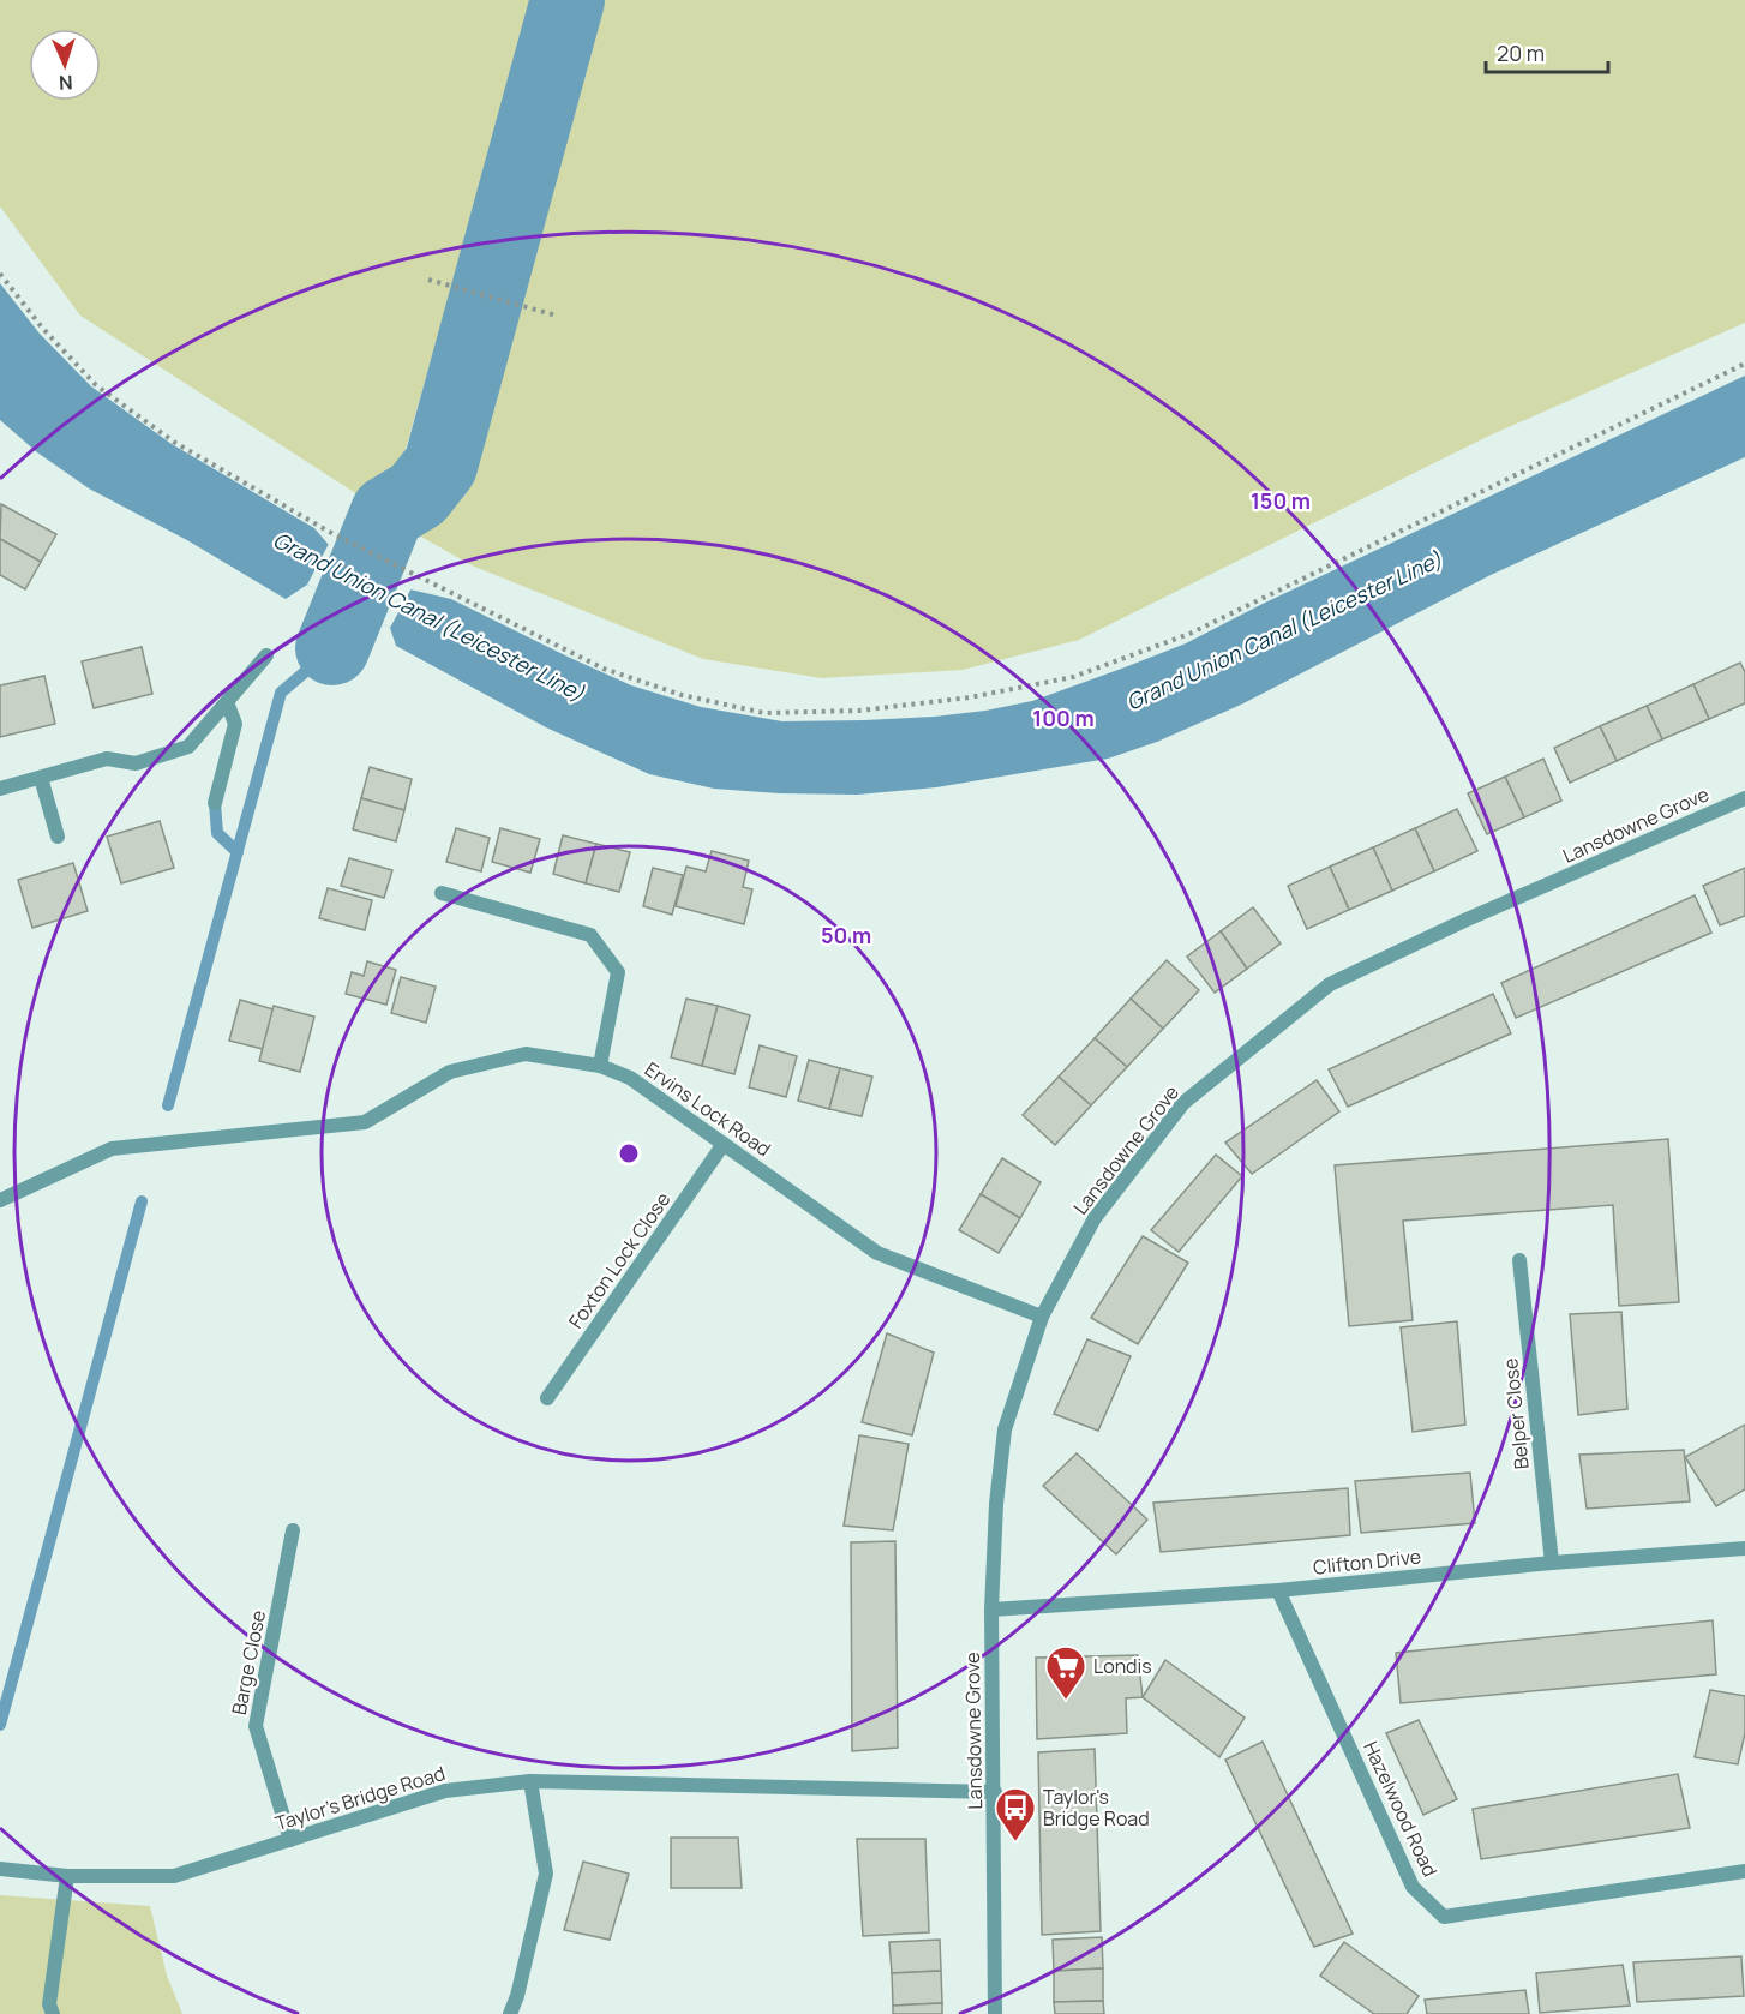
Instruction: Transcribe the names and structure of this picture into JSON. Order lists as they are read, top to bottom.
{
  "streets": {
    "street": [
      "Lansdowne Grove",
      "Ervins Lock Road",
      "Foxton Lock Close",
      "Belper Close",
      "Clifton Drive",
      "Barge Close",
      "Taylor's Bridge Road",
      "Hazelwood Road"
    ]
  },
  "crossings": [
    ["Lansdowne Grove", "Ervins Lock Road"],
    ["Lansdowne Grove", "Clifton Drive"],
    ["Lansdowne Grove", "Taylor's Bridge Road"],
    ["Ervins Lock Road", "Foxton Lock Close"],
    ["Belper Close", "Clifton Drive"],
    ["Clifton Drive", "Hazelwood Road"],
    ["Barge Close", "Taylor's Bridge Road"]
  ],
  "water": ["Grand Union Canal (Leicester Line)"],
  "places": {
    "supermarket": ["Londis"],
    "bus stop": ["Taylor's Bridge Road"]
  },
  "scale_bar": "20 m",
  "north": "bottom",
  "rings": ["150 m", "100 m", "50 m"]
}
